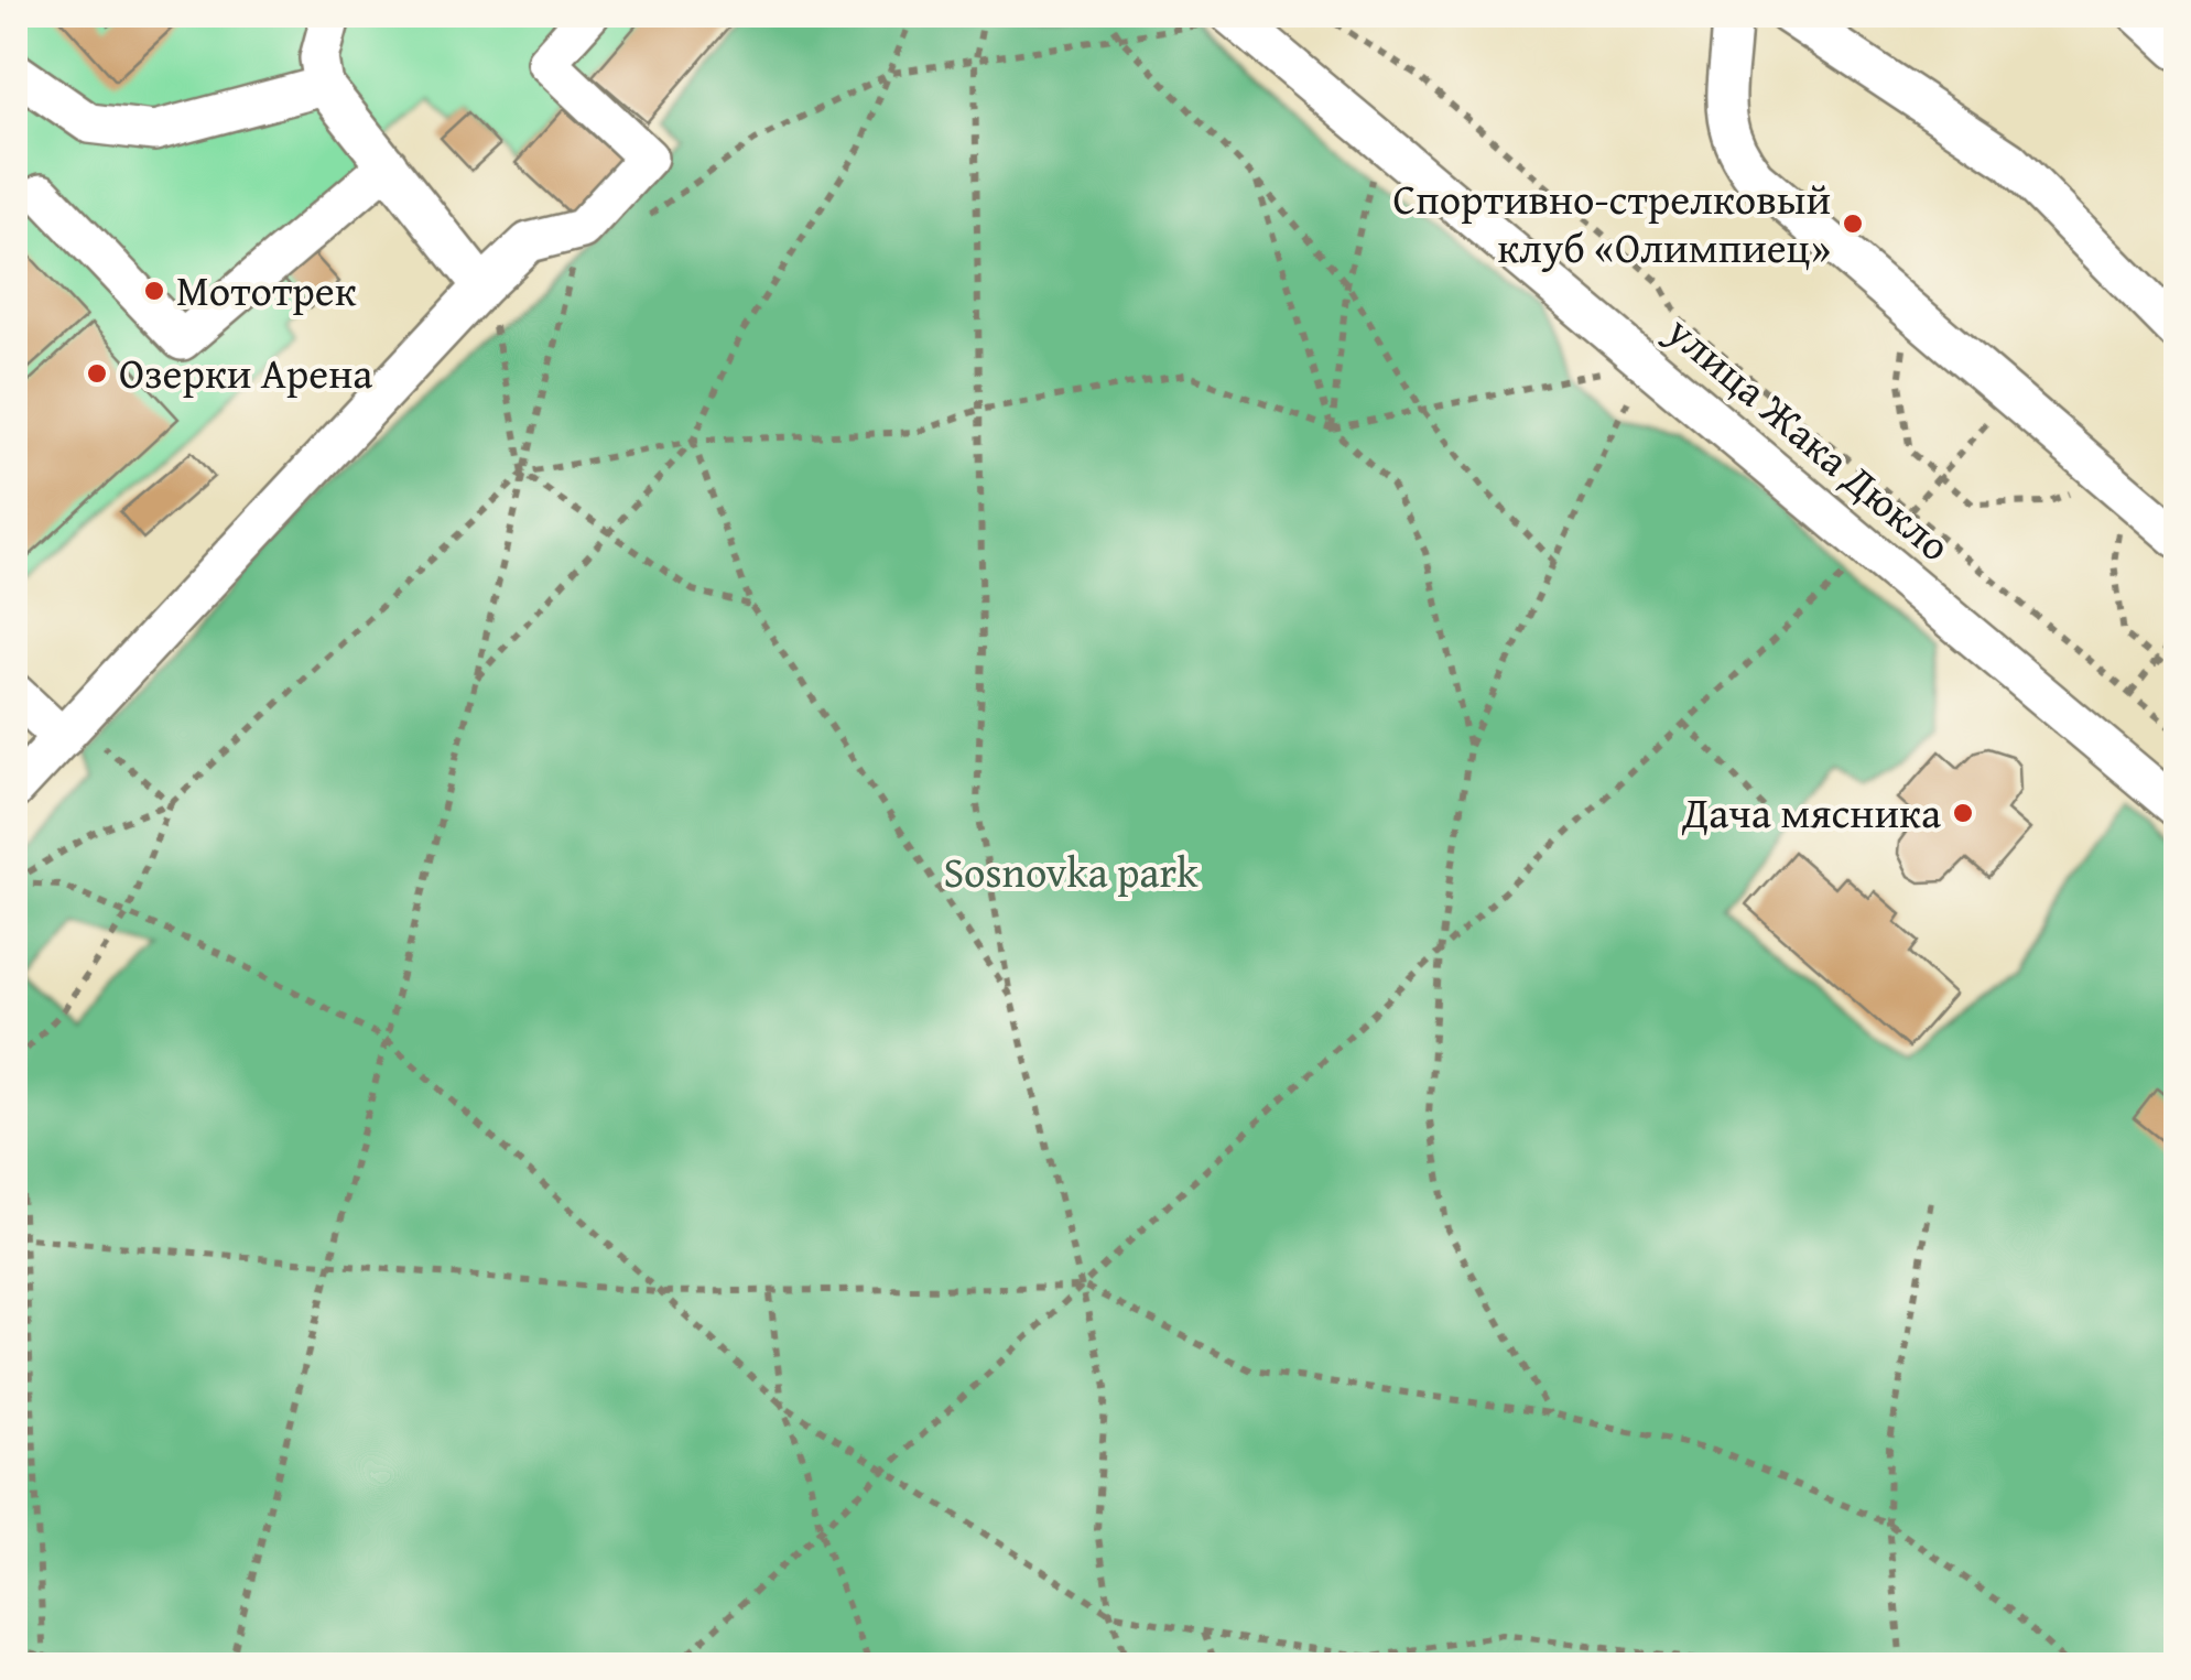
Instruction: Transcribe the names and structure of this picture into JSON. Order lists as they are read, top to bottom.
{
  "streets": {
    "street": ["улица Жака Дюкло"]
  },
  "parks": ["Sosnovka park"],
  "places": [
    "Спортивно-стрелковый клуб «Олимпиец»",
    "Мототрек",
    "Озерки Арена",
    "Дача мясника"
  ]
}
